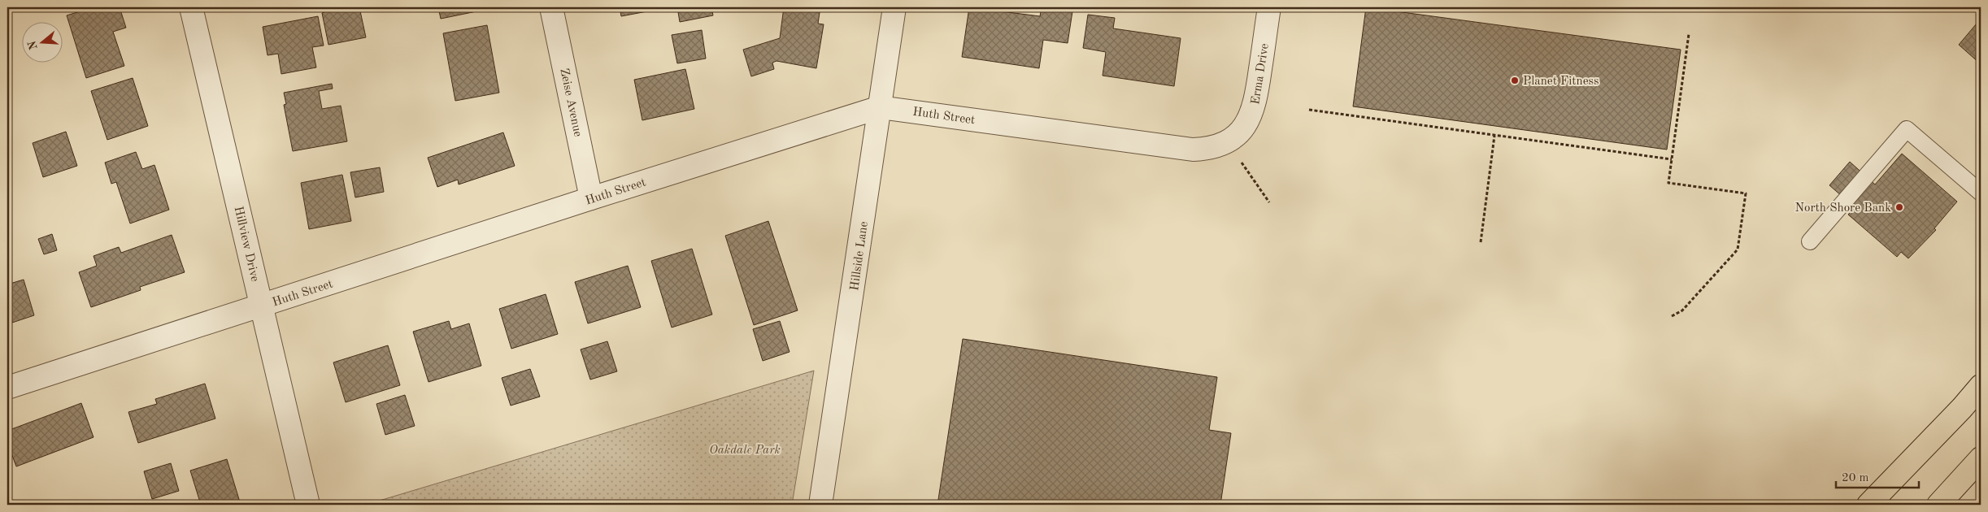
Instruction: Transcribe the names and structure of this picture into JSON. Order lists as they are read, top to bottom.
{
  "streets": {
    "street": [
      "Erma Drive",
      "Zeise Avenue",
      "Huth Street",
      "Hillview Drive",
      "Hillside Lane"
    ]
  },
  "crossings": [
    ["Erma Drive", "Huth Street"],
    ["Zeise Avenue", "Huth Street"],
    ["Huth Street", "Hillview Drive"],
    ["Huth Street", "Hillside Lane"]
  ],
  "parks": ["Oakdale Park"],
  "places": ["Planet Fitness", "North Shore Bank"],
  "scale_bar": "20 m",
  "north": "left"
}
